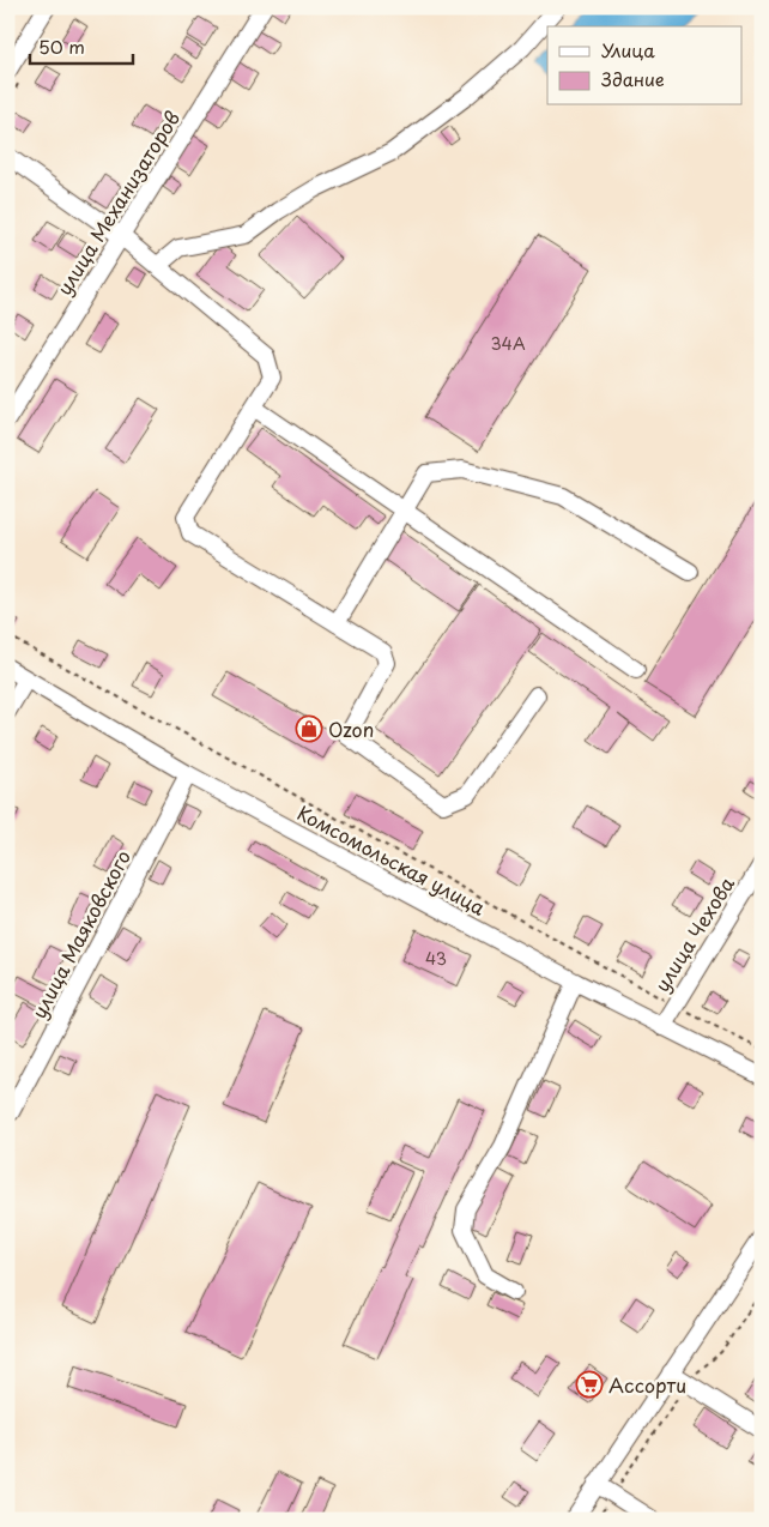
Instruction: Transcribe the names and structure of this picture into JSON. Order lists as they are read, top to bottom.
{
  "streets": {
    "street": [
      "улица Механизаторов",
      "Комсомольская улица",
      "улица Маяковского",
      "улица Чехова"
    ]
  },
  "crossings": [
    ["Комсомольская улица", "улица Маяковского"],
    ["Комсомольская улица", "улица Чехова"]
  ],
  "places": {
    "shop": ["Ozon"],
    "supermarket": ["Ассорти"]
  },
  "house_numbers": ["34А", "43"],
  "legend": ["Улица", "Здание"],
  "scale_bar": "50 m"
}
